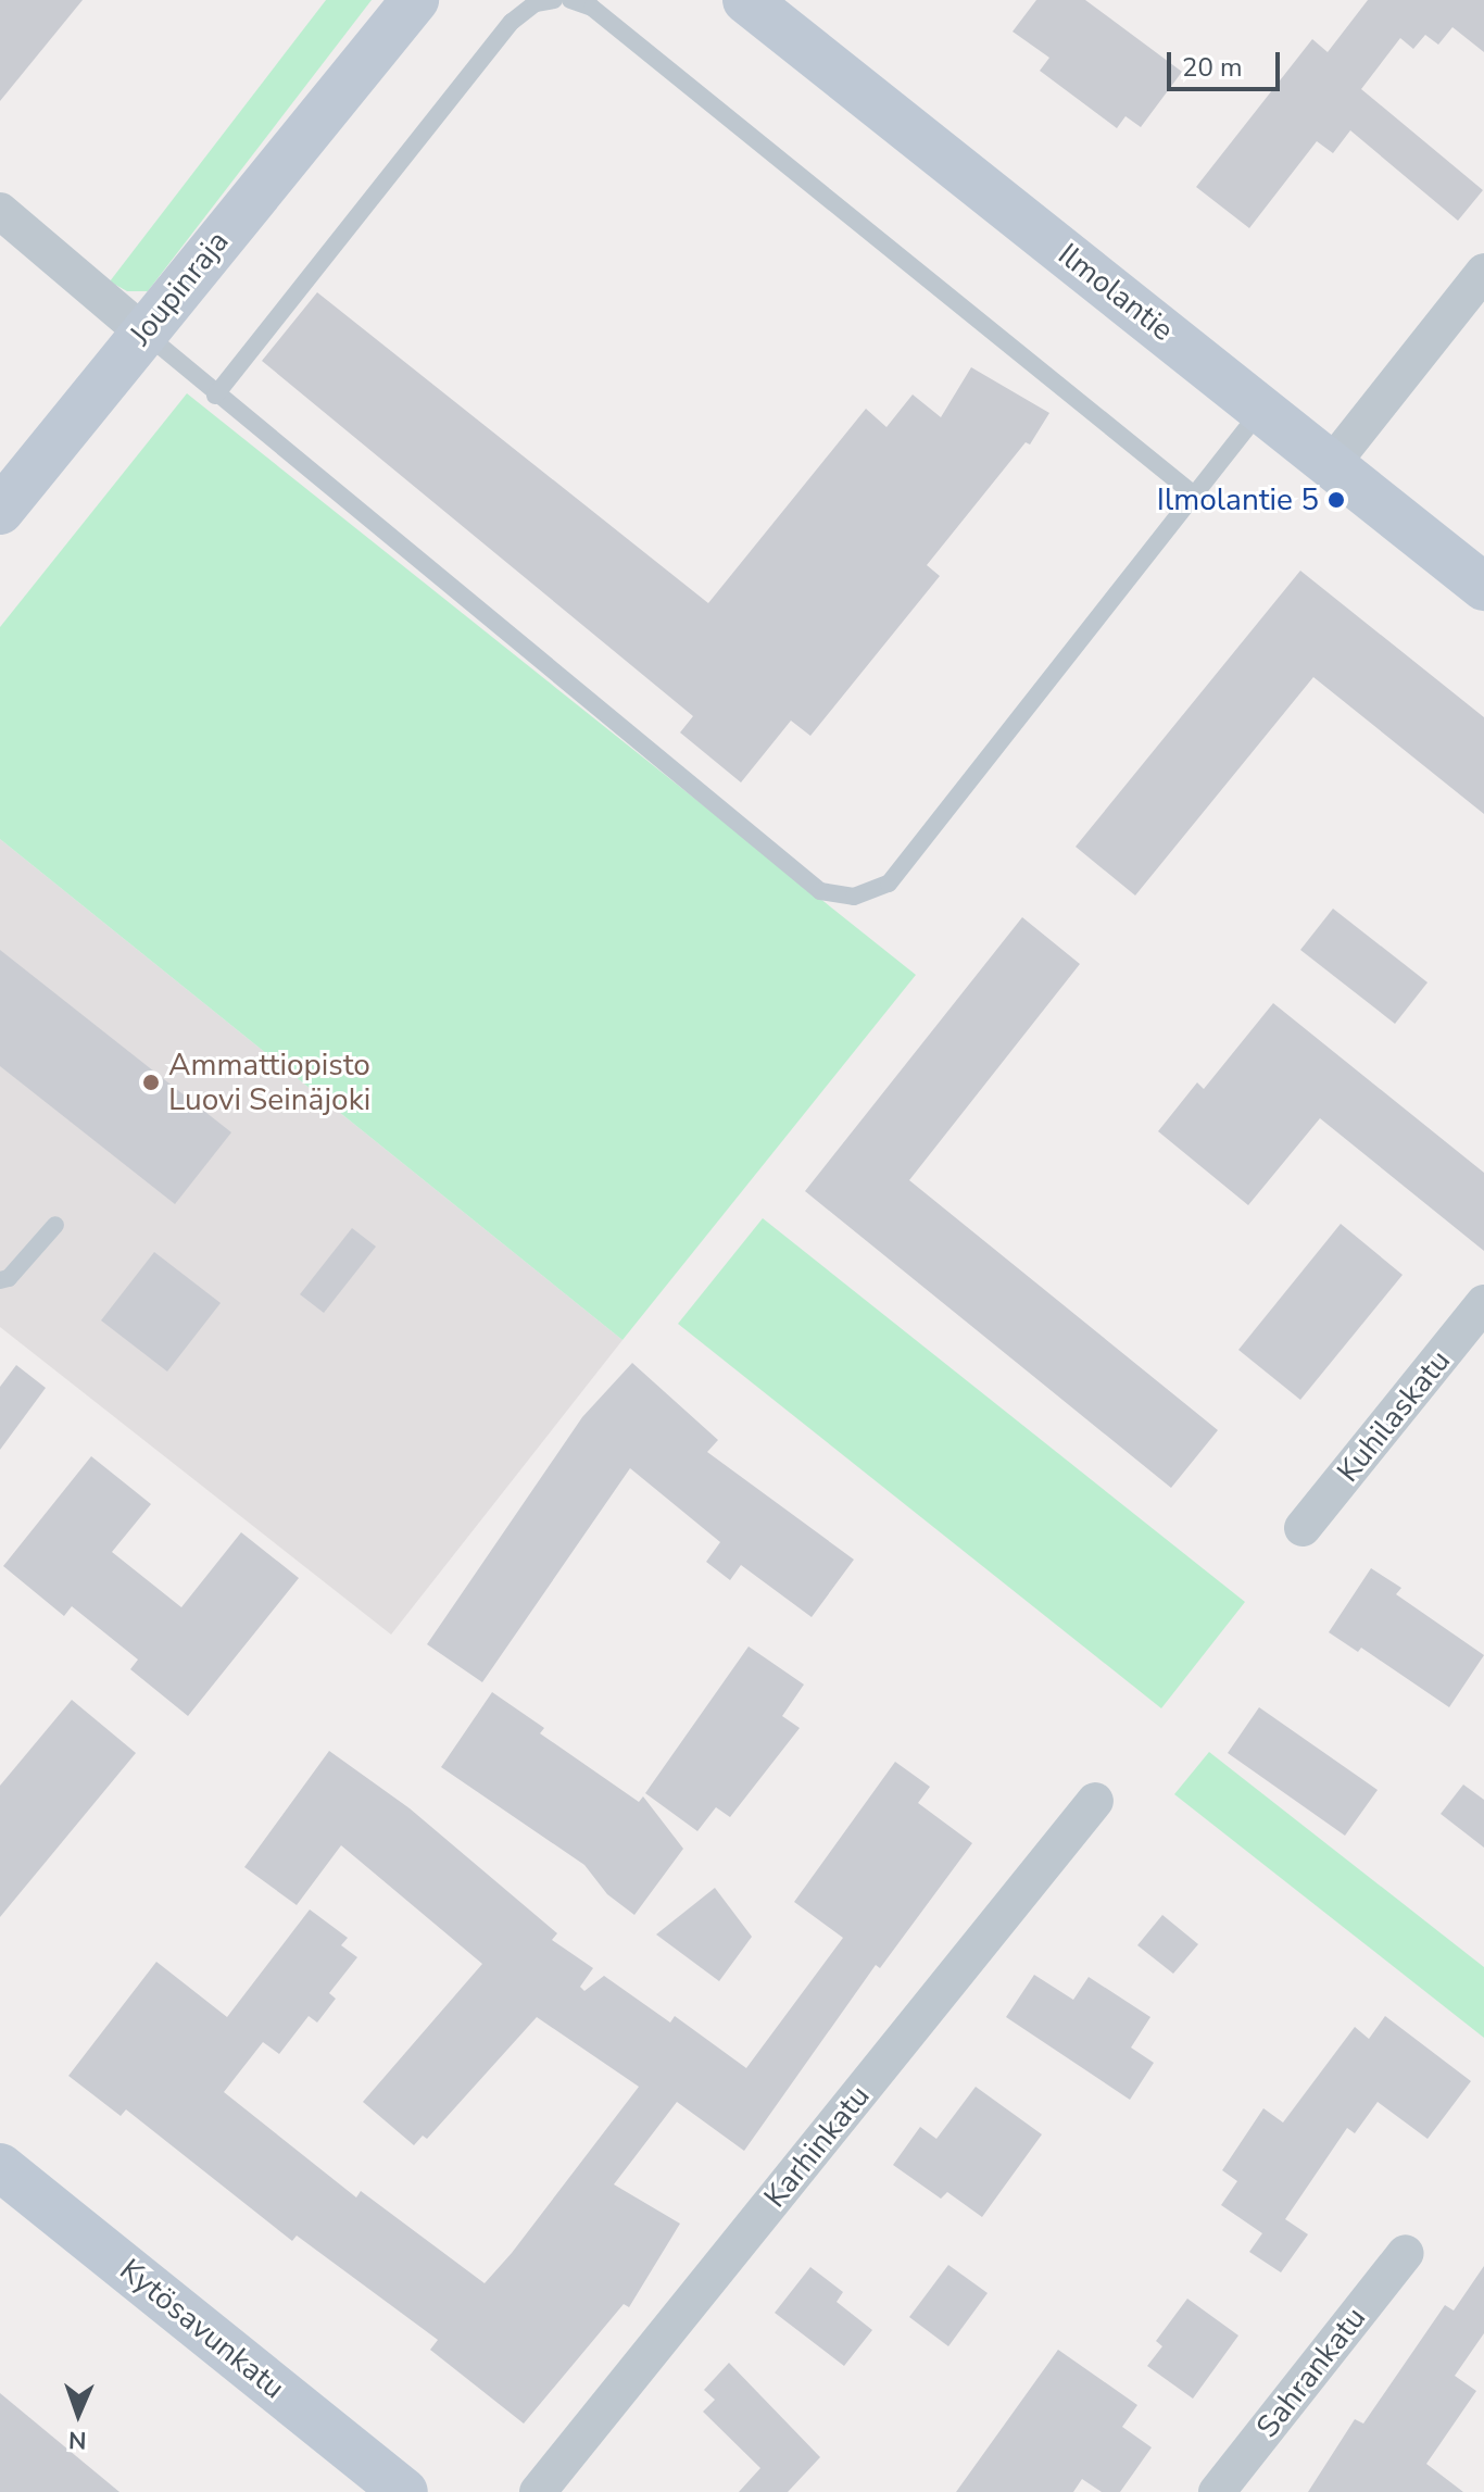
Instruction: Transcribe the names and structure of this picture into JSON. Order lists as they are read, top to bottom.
{
  "streets": {
    "street": [
      "Joupinraja",
      "Ilmolantie",
      "Kuhilaskatu",
      "Karhinkatu",
      "Kytösavunkatu",
      "Sahrankatu"
    ]
  },
  "places": ["Ilmolantie 5", "Ammattiopisto Luovi Seinäjoki"],
  "scale_bar": "20 m",
  "north": "bottom"
}
